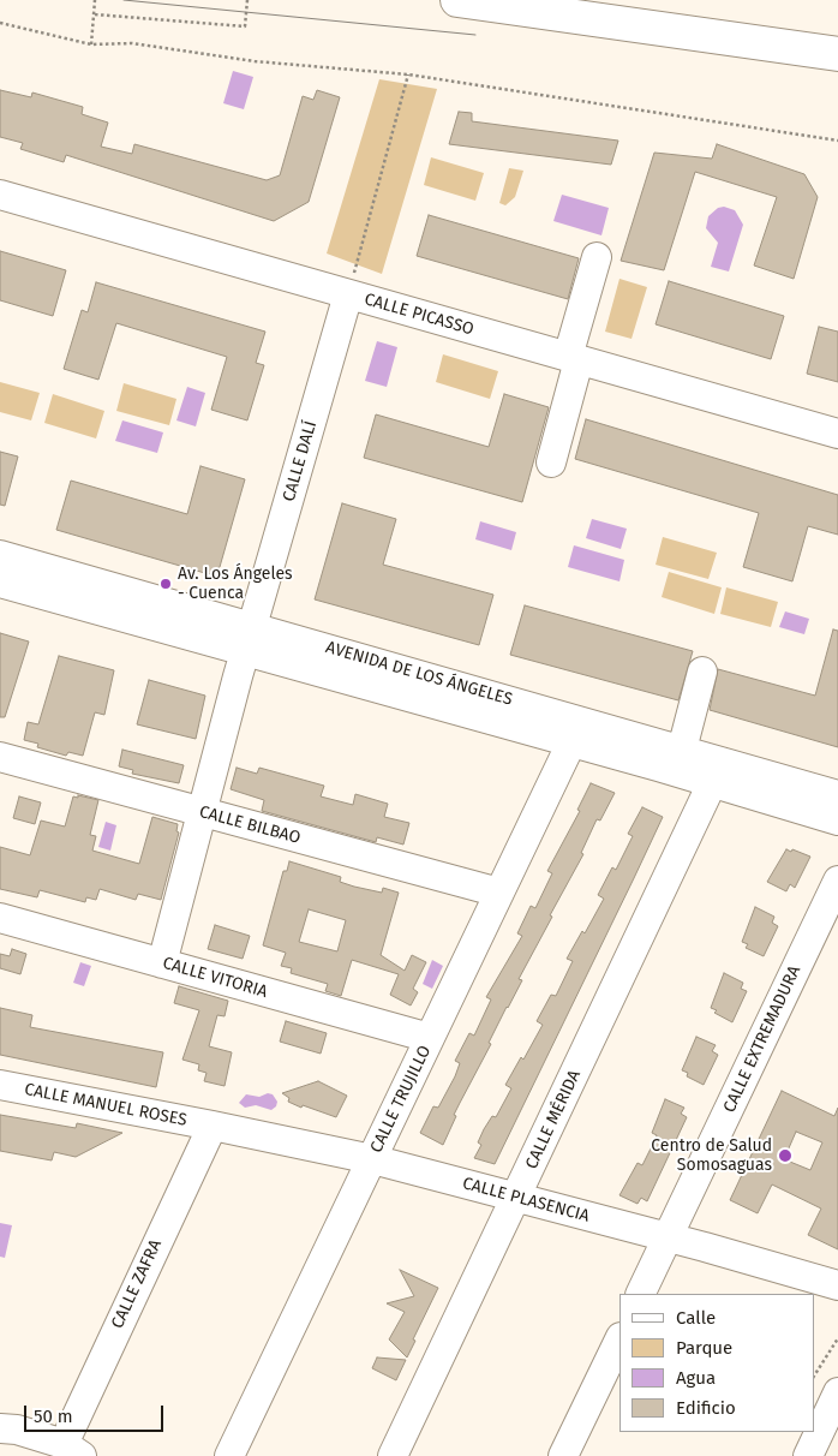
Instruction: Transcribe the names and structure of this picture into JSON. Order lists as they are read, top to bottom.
{
  "streets": {
    "street": [
      "CALLE PICASSO",
      "CALLE DALÍ",
      "AVENIDA DE LOS ÁNGELES",
      "CALLE BILBAO",
      "CALLE VITORIA",
      "CALLE EXTREMADURA",
      "CALLE TRUJILLO",
      "CALLE MANUEL ROSES",
      "CALLE MÉRIDA",
      "CALLE PLASENCIA",
      "CALLE ZAFRA"
    ]
  },
  "crossings": [
    ["CALLE PICASSO", "CALLE DALÍ"],
    ["CALLE DALÍ", "AVENIDA DE LOS ÁNGELES"],
    ["CALLE DALÍ", "CALLE BILBAO"],
    ["CALLE DALÍ", "CALLE VITORIA"],
    ["AVENIDA DE LOS ÁNGELES", "CALLE TRUJILLO"],
    ["AVENIDA DE LOS ÁNGELES", "CALLE MÉRIDA"],
    ["CALLE BILBAO", "CALLE TRUJILLO"],
    ["CALLE VITORIA", "CALLE TRUJILLO"],
    ["CALLE EXTREMADURA", "CALLE PLASENCIA"],
    ["CALLE TRUJILLO", "CALLE PLASENCIA"],
    ["CALLE MANUEL ROSES", "CALLE PLASENCIA"],
    ["CALLE MANUEL ROSES", "CALLE ZAFRA"],
    ["CALLE MÉRIDA", "CALLE PLASENCIA"],
    ["CALLE PLASENCIA", "CALLE ZAFRA"]
  ],
  "places": ["Av. Los Ángeles - Cuenca", "Centro de Salud Somosaguas"],
  "legend": [
    "Calle",
    "Parque",
    "Agua",
    "Edificio"
  ],
  "scale_bar": "50 m"
}
